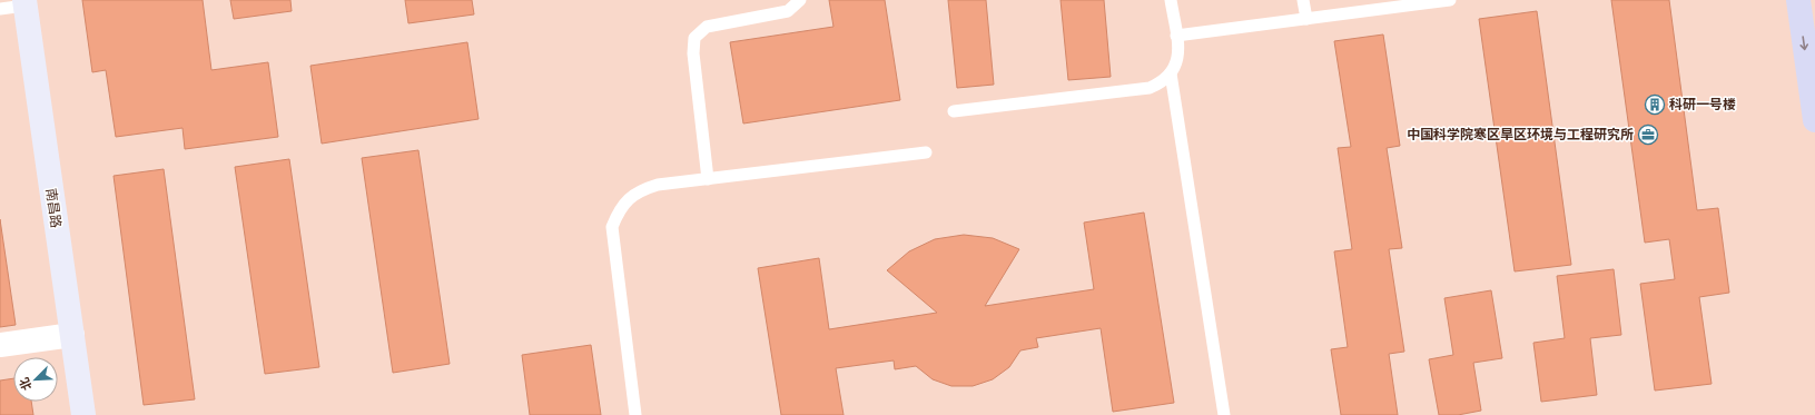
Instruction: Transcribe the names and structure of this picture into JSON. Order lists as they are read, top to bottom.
{
  "streets": {
    "main road": ["南昌路"]
  },
  "places": {
    "building": ["科研一号楼"],
    "office": ["中国科学院寒区旱区环境与工程研究所"]
  },
  "north": "bottom left"
}
